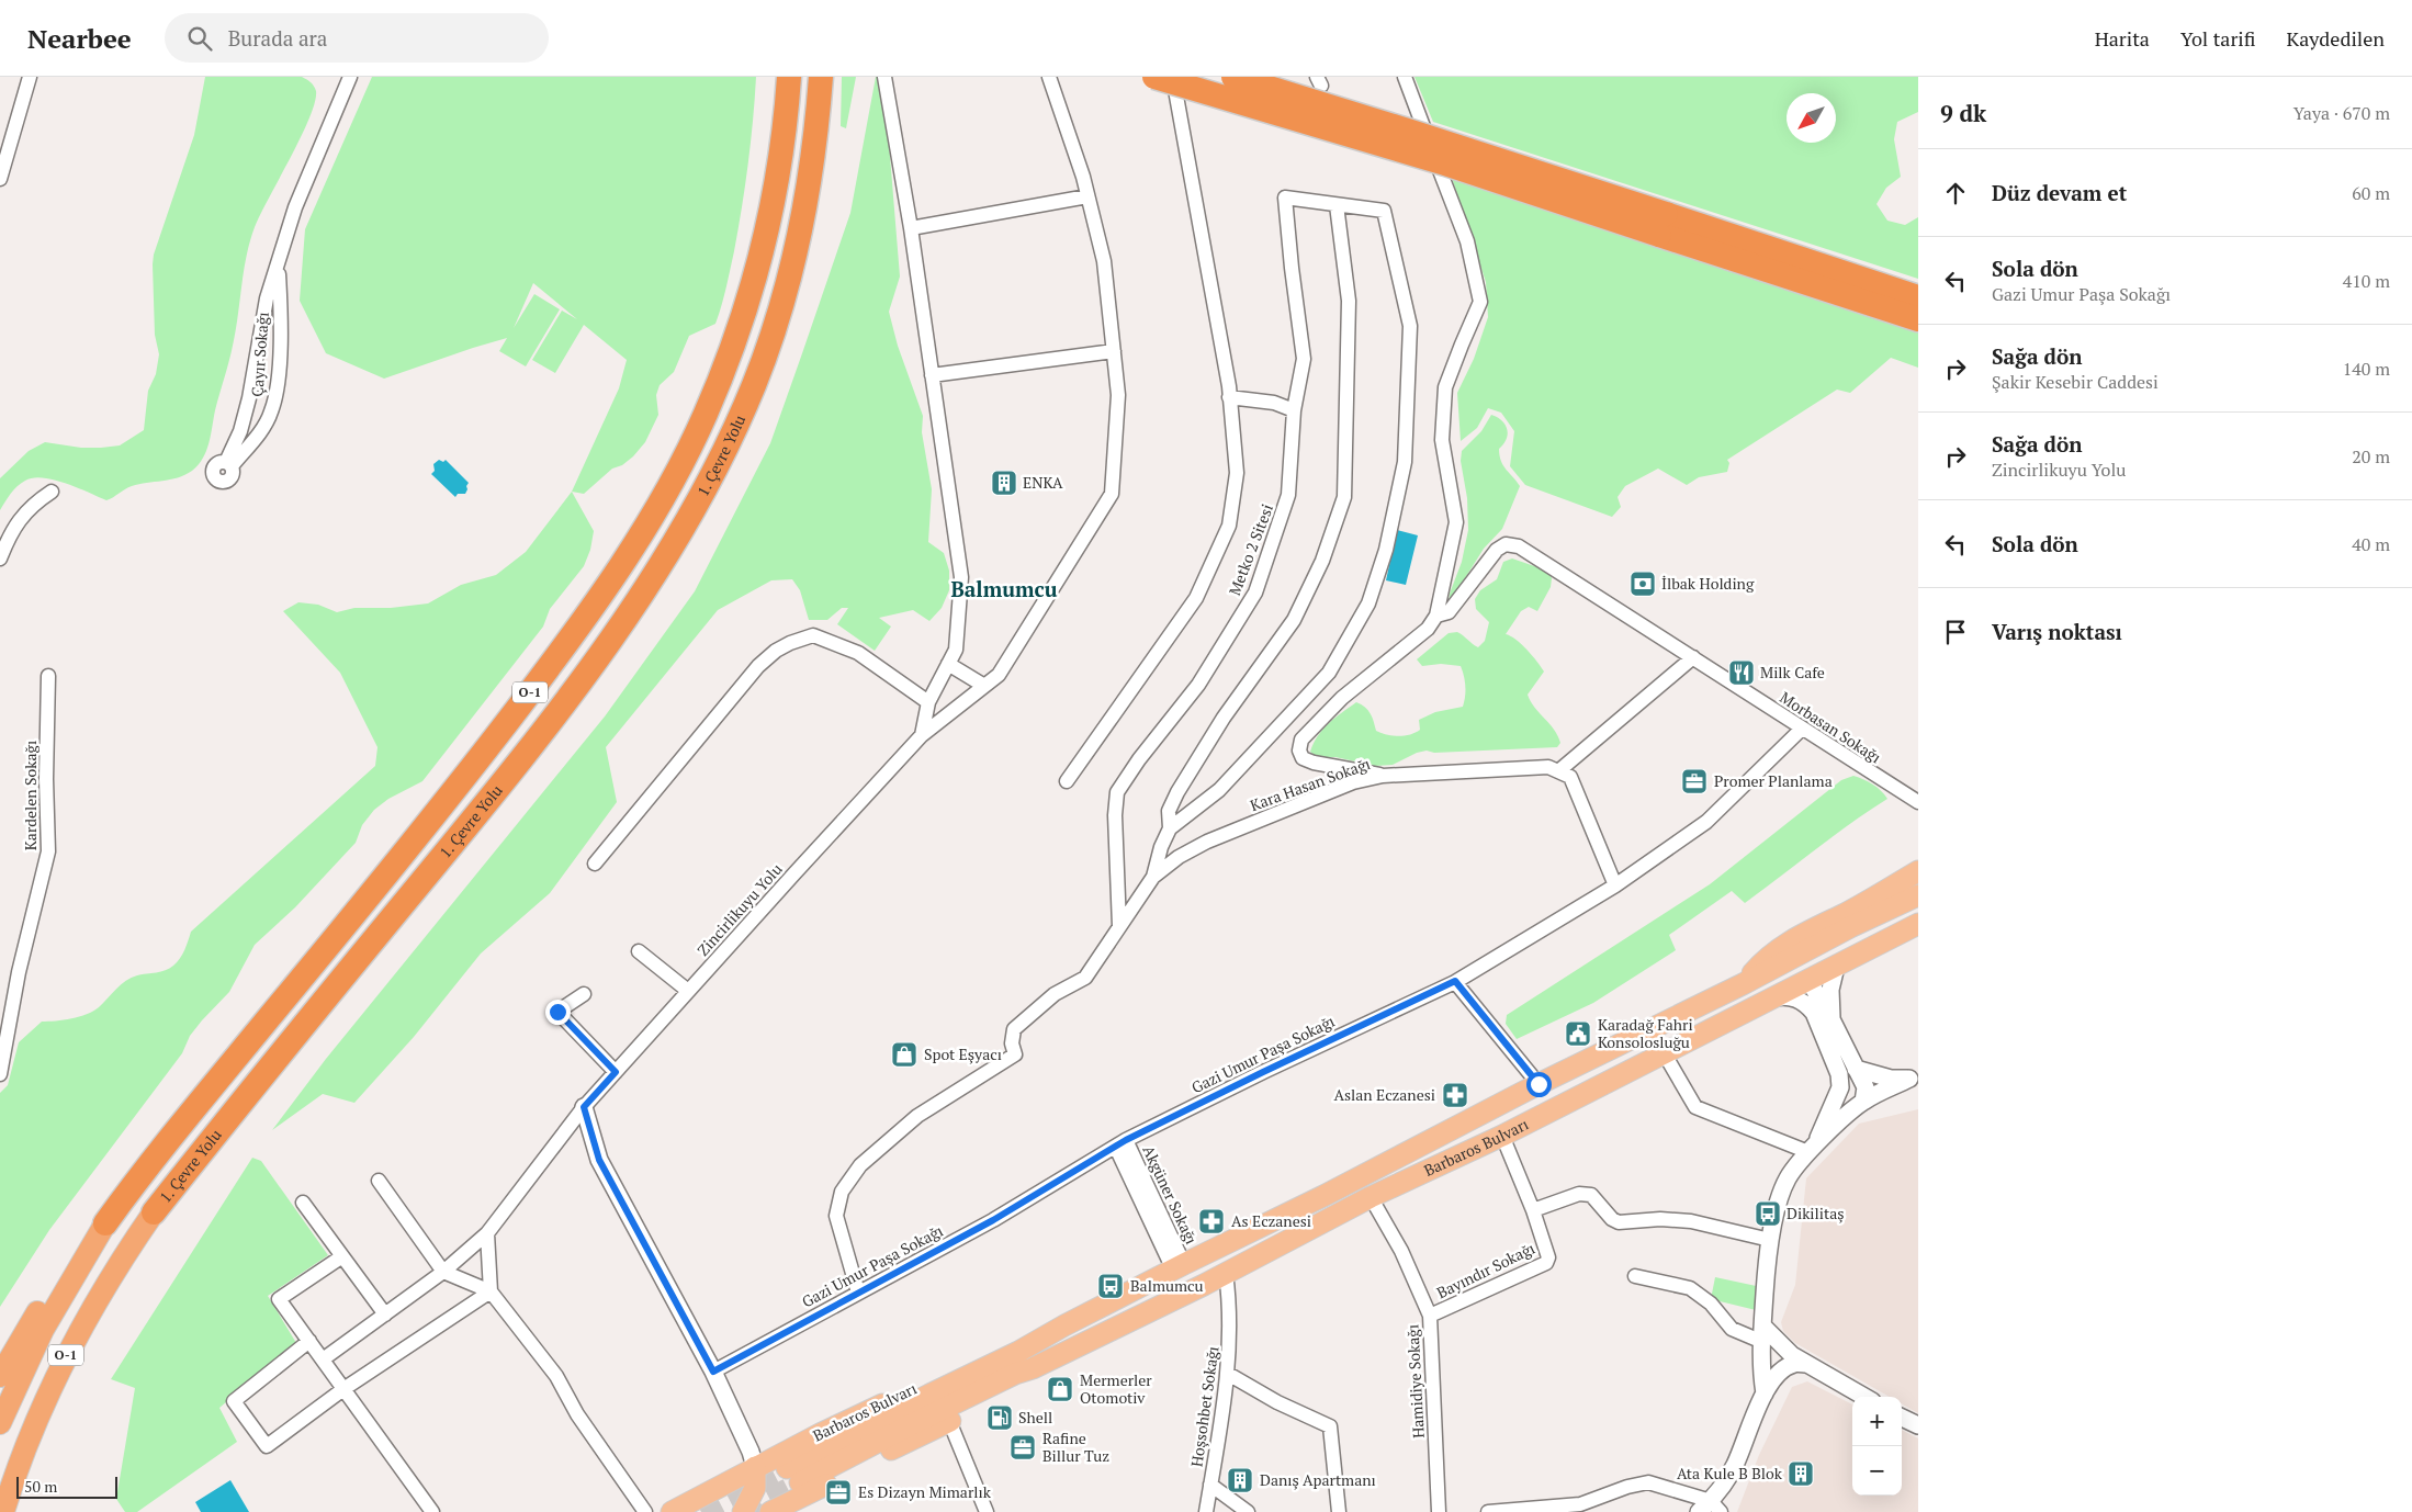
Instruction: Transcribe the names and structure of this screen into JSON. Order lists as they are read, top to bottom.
{
  "streets": {
    "highway": ["1. Çevre Yolu", "O-1"],
    "main road": ["Barbaros Bulvarı"],
    "street": [
      "Çayır Sokağı",
      "Metko 2 Sitesi",
      "Morbasan Sokağı",
      "Kara Hasan Sokağı",
      "Kardelen Sokağı",
      "Zincirlikuyu Yolu",
      "Gazi Umur Paşa Sokağı",
      "Akgüner Sokağı",
      "Bayındır Sokağı",
      "Hamidiye Sokağı",
      "Hoşsohbet Sokağı"
    ]
  },
  "crossings": [
    ["Metko 2 Sitesi", "Kara Hasan Sokağı"],
    ["Morbasan Sokağı", "Gazi Umur Paşa Sokağı"],
    ["Gazi Umur Paşa Sokağı", "Akgüner Sokağı"],
    ["Barbaros Bulvarı", "Akgüner Sokağı"],
    ["Barbaros Bulvarı", "Hamidiye Sokağı"],
    ["Barbaros Bulvarı", "Hoşsohbet Sokağı"],
    ["Bayındır Sokağı", "Hamidiye Sokağı"]
  ],
  "districts": ["Balmumcu"],
  "places": {
    "building": ["ENKA", "Ata Kule B Blok", "Danış Apartmanı"],
    "bank": ["İlbak Holding"],
    "restaurant": ["Milk Cafe"],
    "office": ["Promer Planlama", "Rafine Billur Tuz", "Es Dizayn Mimarlık"],
    "public building": ["Karadağ Fahri Konsolosluğu"],
    "shop": ["Spot Eşyacı", "Mermerler Otomotiv"],
    "pharmacy": ["Aslan Eczanesi", "As Eczanesi"],
    "bus stop": ["Dikilitaş", "Balmumcu"],
    "fuel station": ["Shell"]
  },
  "scale_bar": "50 m",
  "north": "bottom left",
  "page": {
    "header": "Nearbee",
    "search": "Burada ara",
    "nav": ["Harita", "Yol tarifi", "Kaydedilen"],
    "heading": ["9 dk", "Yaya · 670 m"],
    "list": [
      ["Düz devam et", "60 m"],
      ["Sola dön", "Gazi Umur Paşa Sokağı", "410 m"],
      ["Sağa dön", "Şakir Kesebir Caddesi", "140 m"],
      ["Sağa dön", "Zincirlikuyu Yolu", "20 m"],
      ["Sola dön", "40 m"],
      "Varış noktası"
    ],
    "map_buttons": ["+", "−"],
    "scale": "50 m"
  }
}
